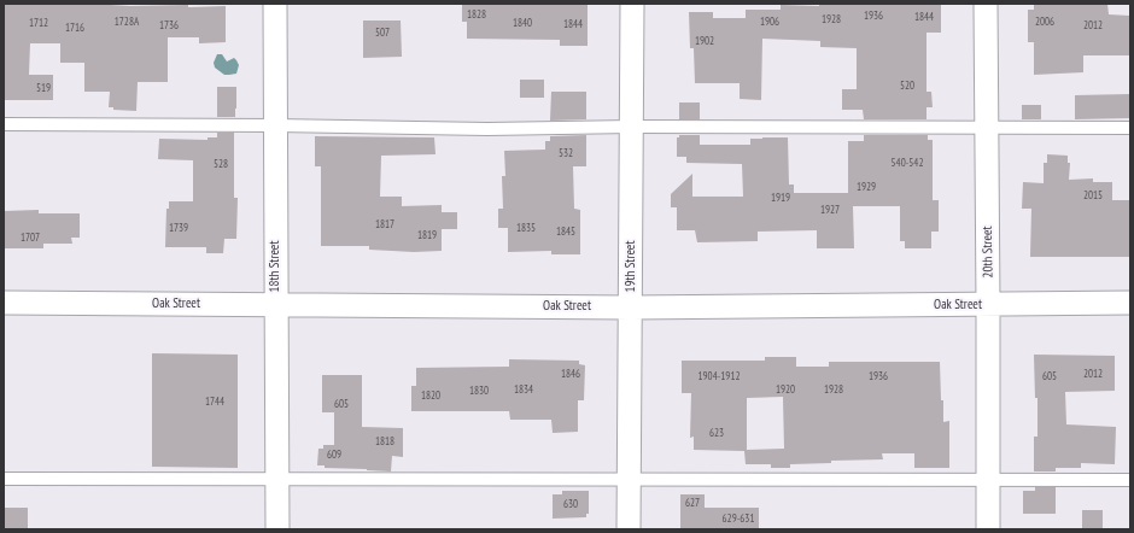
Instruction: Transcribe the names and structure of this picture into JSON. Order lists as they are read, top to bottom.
{
  "streets": {
    "street": [
      "20th Street",
      "18th Street",
      "19th Street",
      "Oak Street"
    ]
  },
  "crossings": [
    ["20th Street", "Oak Street"],
    ["18th Street", "Oak Street"],
    ["19th Street", "Oak Street"]
  ],
  "house_numbers": [
    "1828",
    "1936",
    "1844",
    "1928",
    "1728A",
    "1906",
    "2006",
    "1712",
    "1840",
    "1844",
    "1736",
    "2012",
    "1716",
    "507",
    "1902",
    "520",
    "519",
    "532",
    "540-542",
    "528",
    "1929",
    "2015",
    "1919",
    "1927",
    "1817",
    "1739",
    "1835",
    "1845",
    "1819",
    "1707",
    "1846",
    "2012",
    "1904-1912",
    "1936",
    "605",
    "1834",
    "1920",
    "1928",
    "1830",
    "1820",
    "1744",
    "605",
    "623",
    "1818",
    "609",
    "627",
    "630",
    "629-631"
  ]
}
